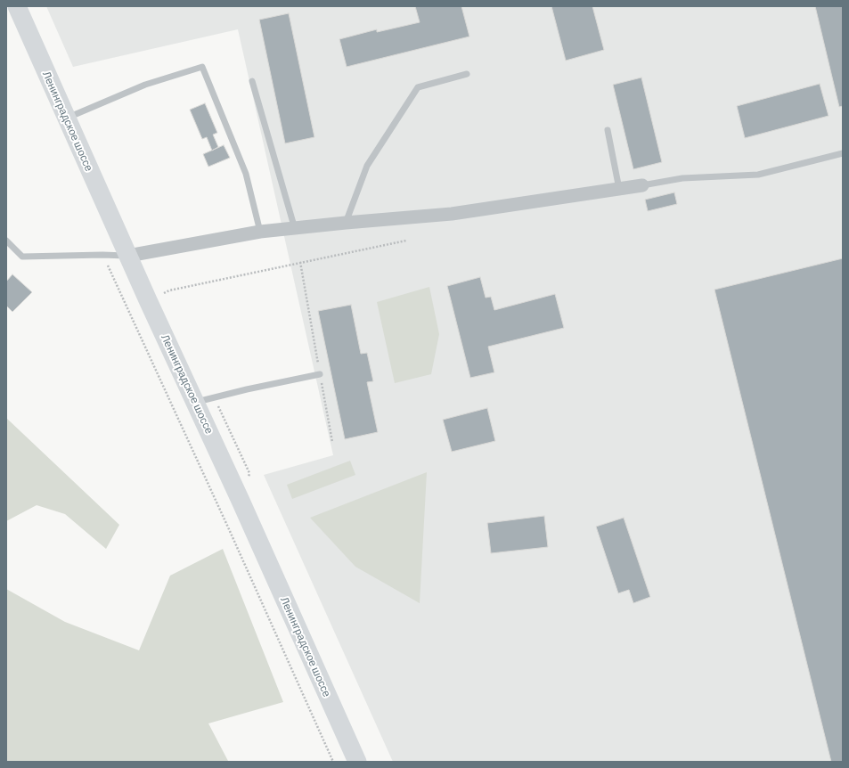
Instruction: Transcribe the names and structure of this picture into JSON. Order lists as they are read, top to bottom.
{
  "streets": {
    "main road": ["Ленинградское шоссе"]
  }
}
